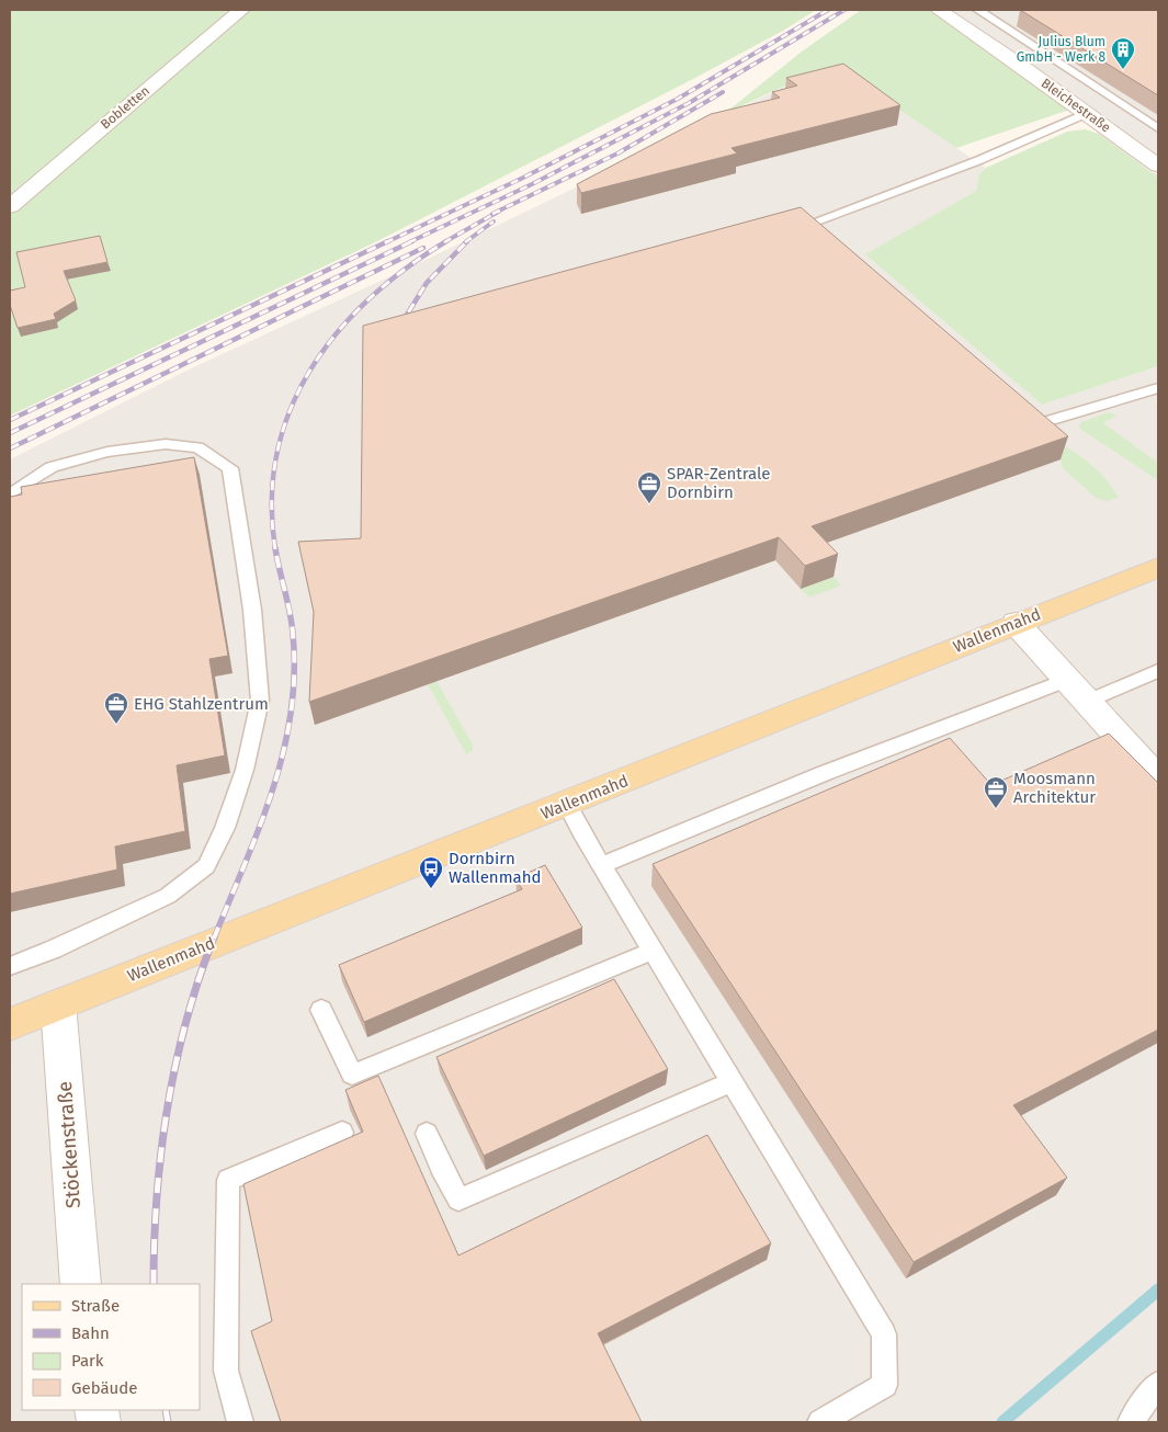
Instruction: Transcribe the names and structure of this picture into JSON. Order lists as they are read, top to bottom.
{
  "streets": {
    "main road": ["Wallenmahd"],
    "street": ["Bleichestraße", "Bobletten", "Stöckenstraße"]
  },
  "crossings": [
    ["Wallenmahd", "Stöckenstraße"]
  ],
  "places": {
    "building": ["Julius Blum GmbH - Werk 8"],
    "office": ["SPAR-Zentrale Dornbirn", "EHG Stahlzentrum", "Moosmann Architektur"],
    "bus stop": ["Dornbirn Wallenmahd"]
  },
  "legend": [
    "Straße",
    "Bahn",
    "Park",
    "Gebäude"
  ]
}
